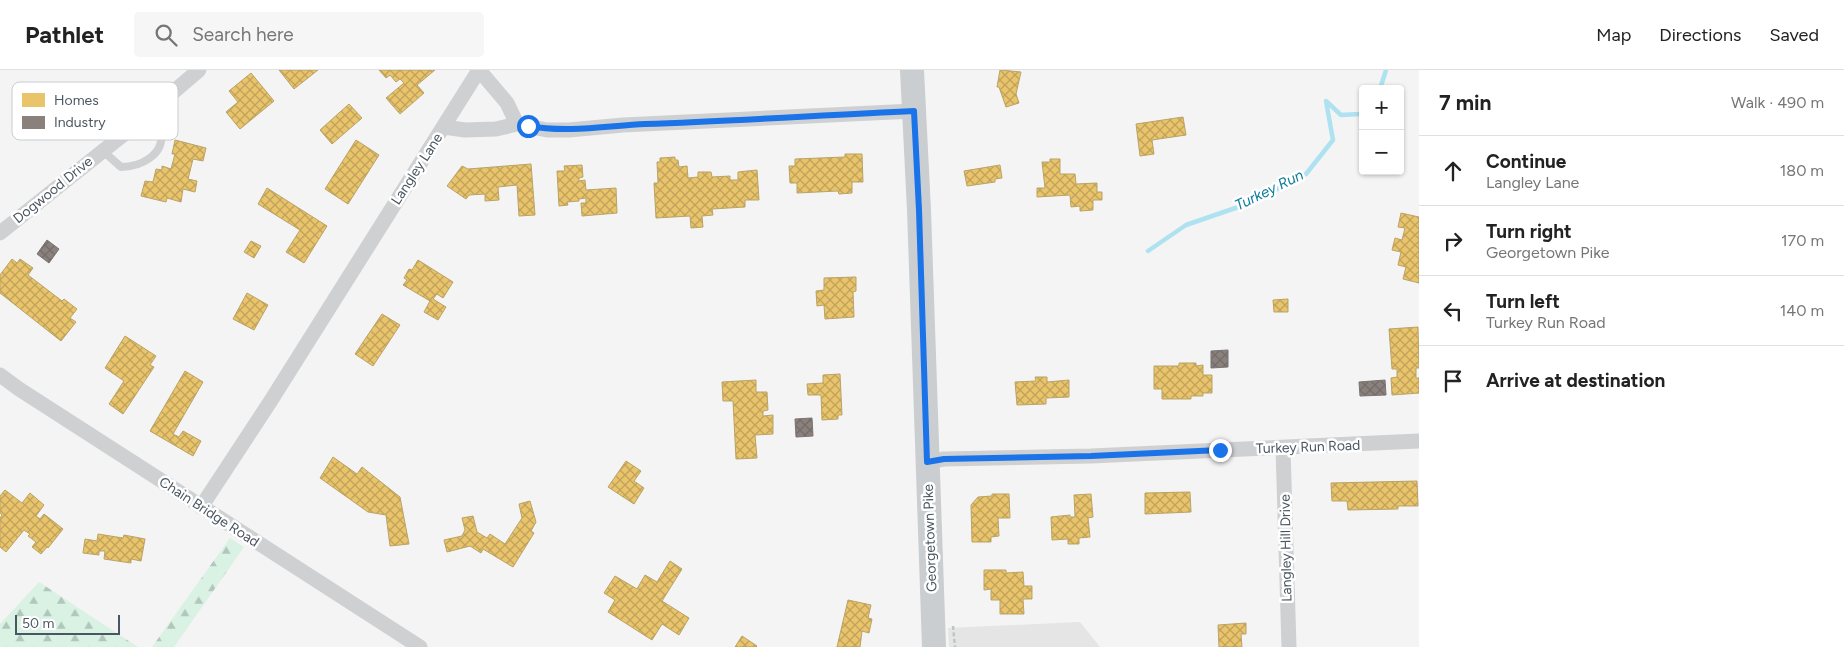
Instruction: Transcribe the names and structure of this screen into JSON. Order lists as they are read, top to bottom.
{
  "streets": {
    "main road": ["Georgetown Pike"],
    "street": [
      "Langley Lane",
      "Dogwood Drive",
      "Turkey Run Road",
      "Chain Bridge Road",
      "Langley Hill Drive"
    ]
  },
  "crossings": [
    ["Langley Lane", "Chain Bridge Road"],
    ["Langley Lane", "Georgetown Pike"],
    ["Turkey Run Road", "Georgetown Pike"],
    ["Turkey Run Road", "Langley Hill Drive"]
  ],
  "water": ["Turkey Run"],
  "legend": ["Homes", "Industry"],
  "scale_bar": "50 m",
  "page": {
    "header": "Pathlet",
    "search": "Search here",
    "nav": ["Map", "Directions", "Saved"],
    "heading": ["7 min", "Walk · 490 m"],
    "map_buttons": ["+", "−"],
    "list": [
      ["Continue", "Langley Lane", "180 m"],
      ["Turn right", "Georgetown Pike", "170 m"],
      ["Turn left", "Turkey Run Road", "140 m"],
      "Arrive at destination"
    ],
    "scale": "50 m"
  }
}
